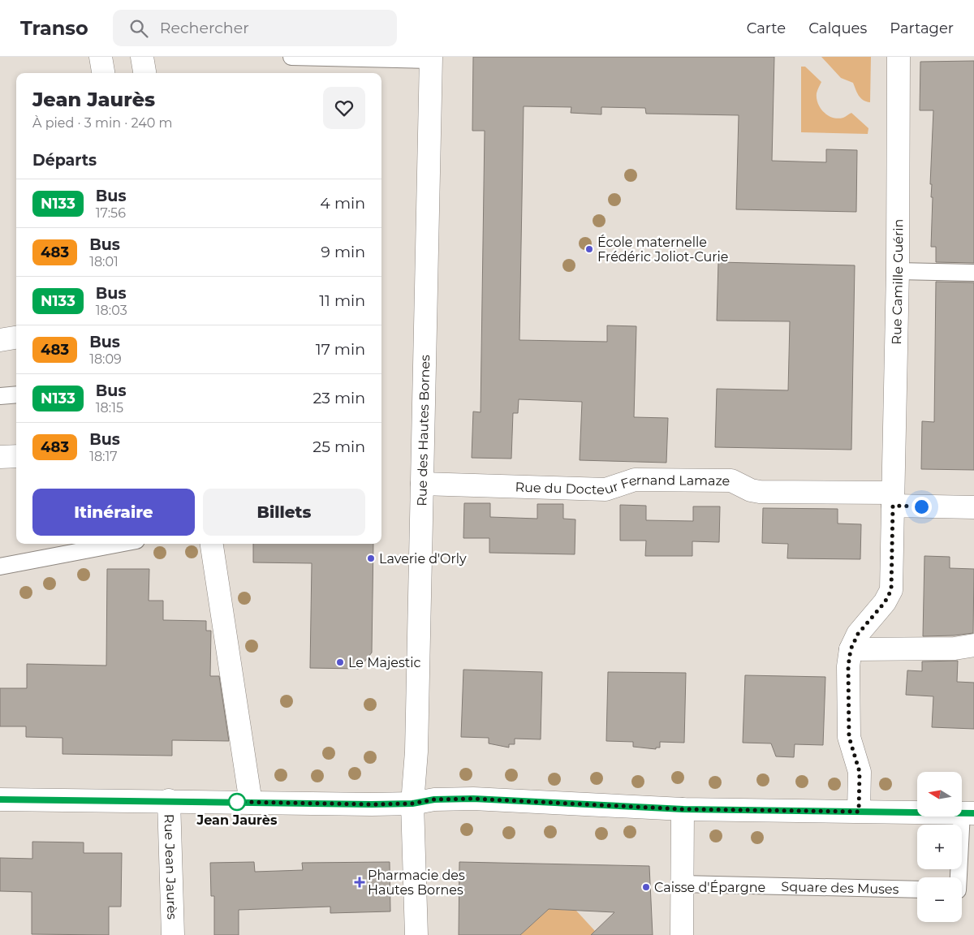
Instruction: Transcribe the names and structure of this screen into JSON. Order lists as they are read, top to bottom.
{
  "streets": {
    "street": [
      "Rue Camille Guérin",
      "Rue des Hautes Bornes",
      "Rue du Docteur Fernand Lamaze",
      "Rue Jean Jaurès"
    ],
    "lane": ["Square des Muses"]
  },
  "crossings": [
    ["Rue Camille Guérin", "Rue du Docteur Fernand Lamaze"],
    ["Rue des Hautes Bornes", "Rue du Docteur Fernand Lamaze"]
  ],
  "places": {
    "other": [
      "École maternelle Frédéric Joliot-Curie",
      "Laverie d'Orly",
      "Le Majestic",
      "Jean Jaurès",
      "Caisse d'Épargne"
    ],
    "health": ["Pharmacie des Hautes Bornes"]
  },
  "lines": ["bus line N133"],
  "north": "left",
  "page": {
    "header": "Transo",
    "search": "Rechercher",
    "nav": ["Carte", "Calques", "Partager"],
    "heading": [
      ["Jean Jaurès", "À pied · 3 min · 240 m"],
      "Départs"
    ],
    "list": [
      {
        "mark": "N133",
        "name": "Bus",
        "note": "17:56",
        "value": "4 min"
      },
      {
        "mark": "483",
        "name": "Bus",
        "note": "18:01",
        "value": "9 min"
      },
      {
        "mark": "N133",
        "name": "Bus",
        "note": "18:03",
        "value": "11 min"
      },
      {
        "mark": "483",
        "name": "Bus",
        "note": "18:09",
        "value": "17 min"
      },
      {
        "mark": "N133",
        "name": "Bus",
        "note": "18:15",
        "value": "23 min"
      },
      {
        "mark": "483",
        "name": "Bus",
        "note": "18:17",
        "value": "25 min"
      }
    ],
    "buttons": ["Itinéraire", "Billets"],
    "map_buttons": ["+", "−"]
  }
}
